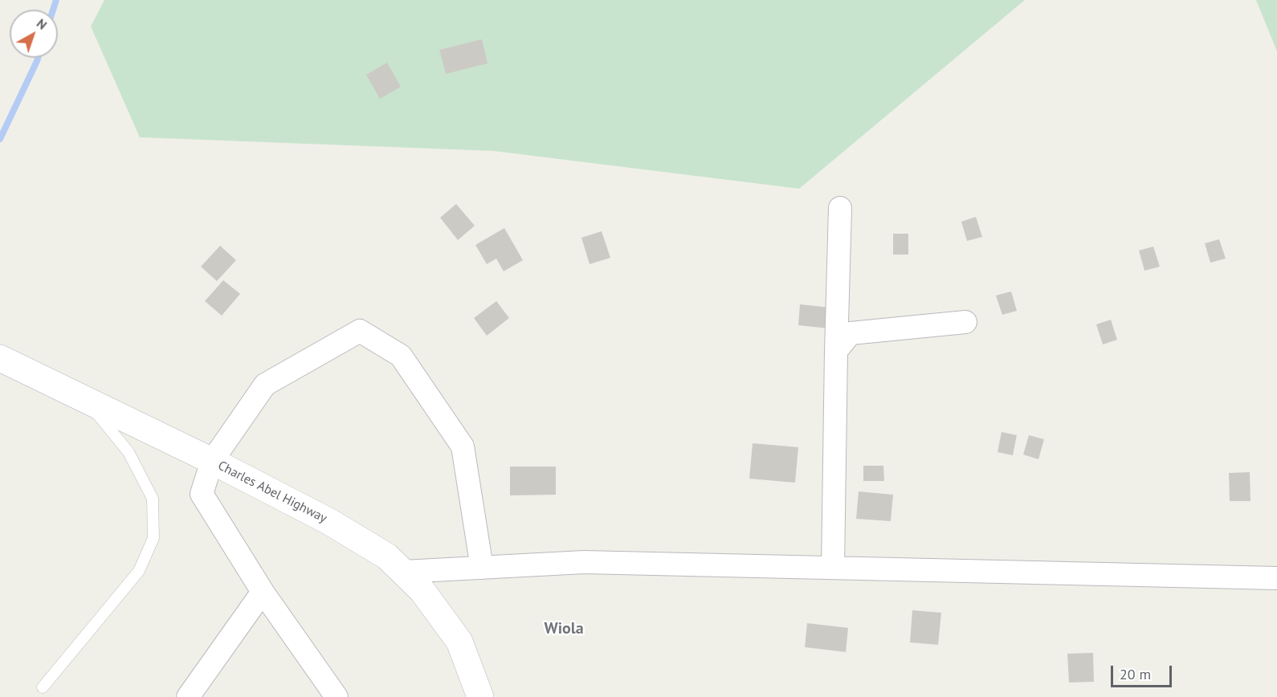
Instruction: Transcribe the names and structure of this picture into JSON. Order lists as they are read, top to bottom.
{
  "streets": {
    "main road": ["Charles Abel Highway"]
  },
  "districts": ["Wiola"],
  "scale_bar": "20 m",
  "north": "top right"
}
